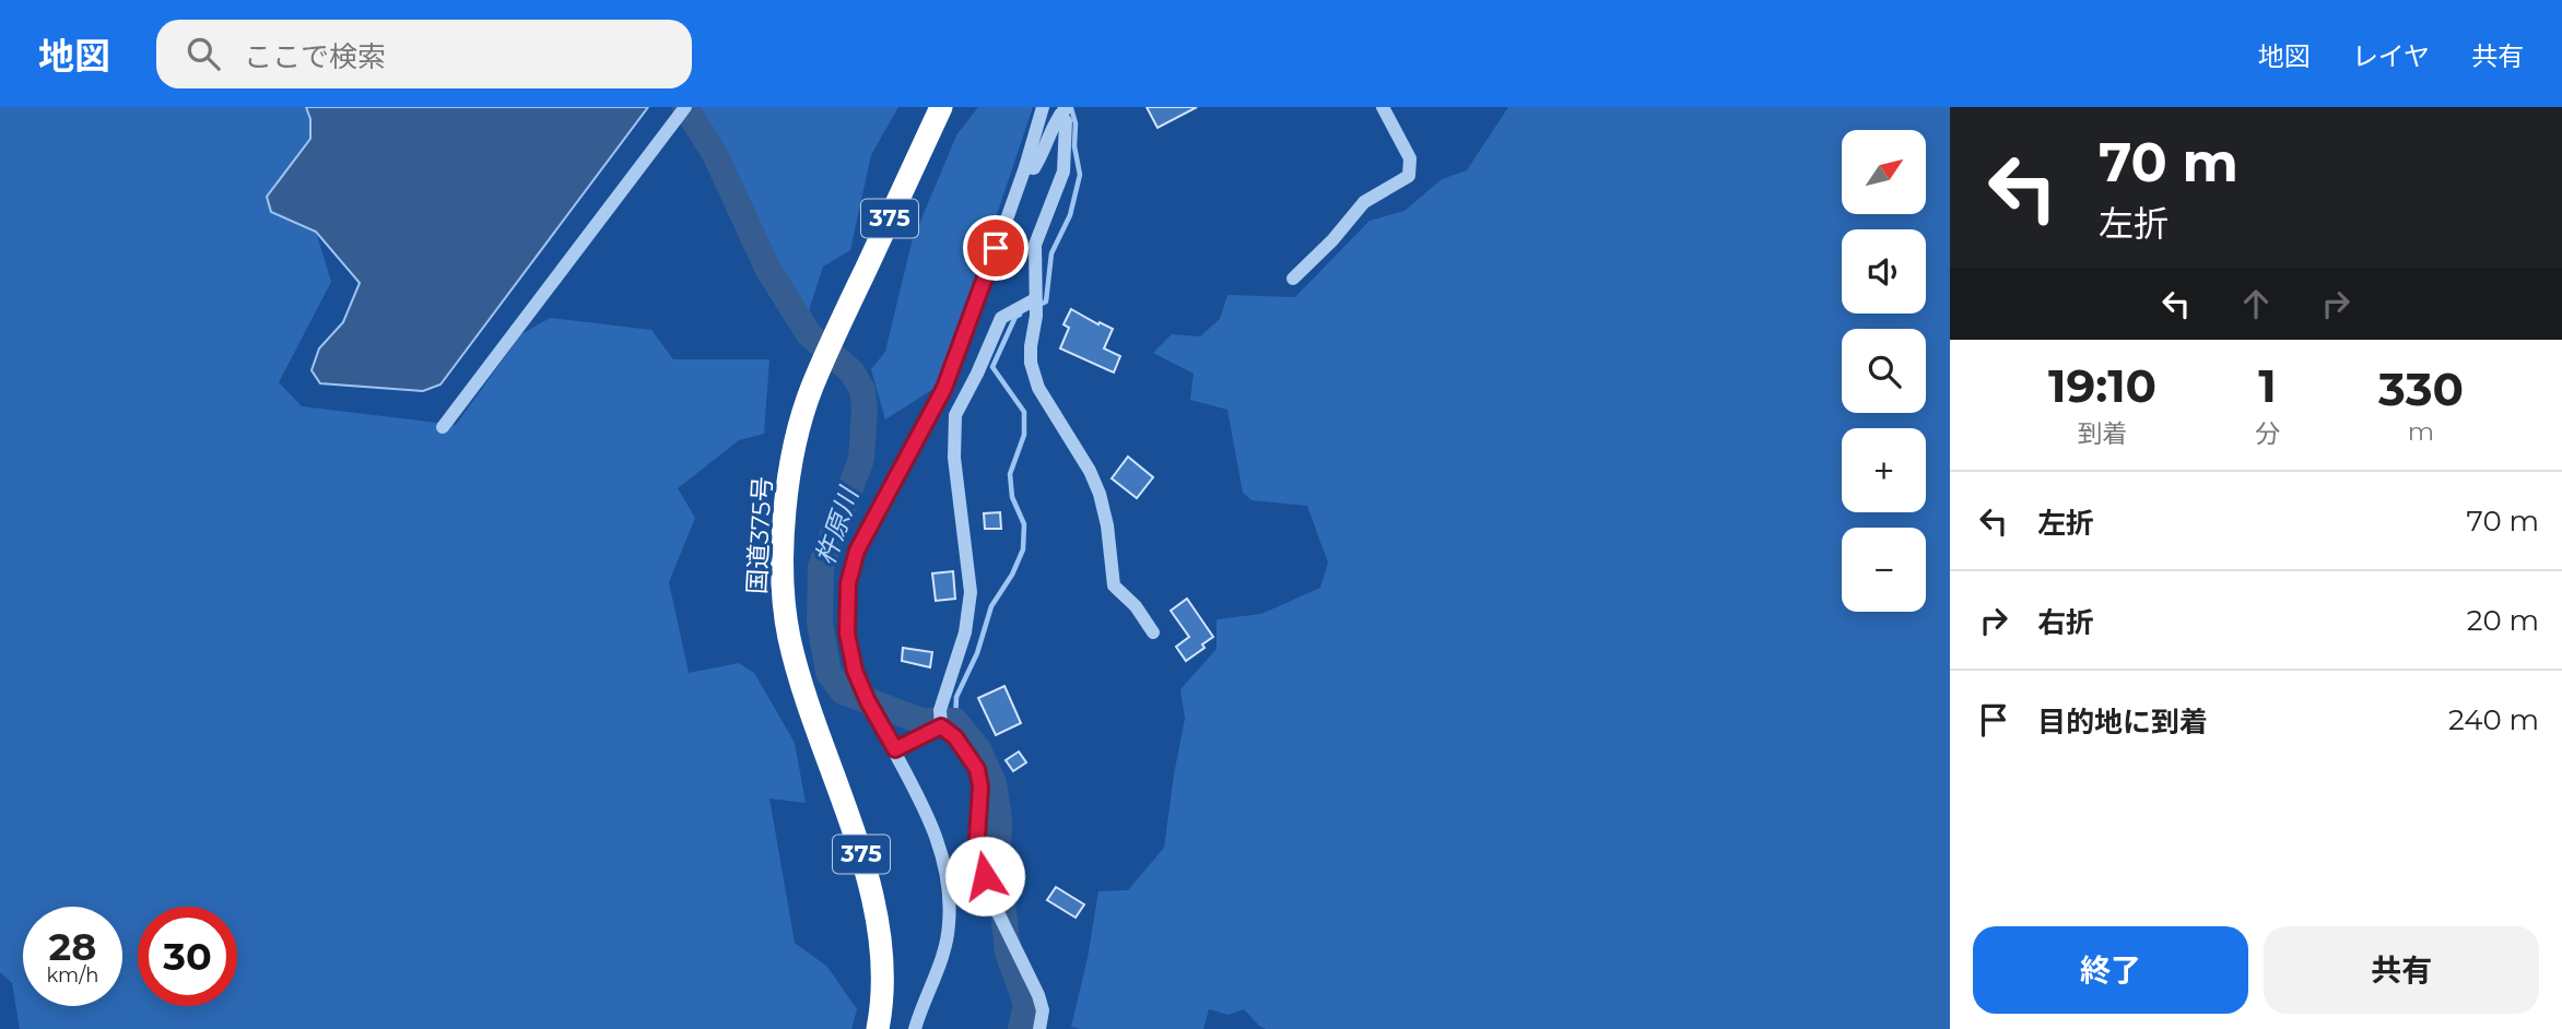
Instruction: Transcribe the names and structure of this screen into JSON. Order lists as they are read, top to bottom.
{
  "streets": {
    "highway": ["375", "国道375号"]
  },
  "water": ["杵原川"],
  "north": "top right",
  "page": {
    "header": "地図",
    "search": "ここで検索",
    "nav": ["地図", "レイヤ", "共有"],
    "turn": ["70 m", "左折"],
    "map_buttons": ["+", "−"],
    "eta": [
      "19:10",
      "到着",
      "1",
      "分",
      "330",
      "m"
    ],
    "list": [
      {
        "name": "左折",
        "value": "70 m"
      },
      {
        "name": "右折",
        "value": "20 m"
      },
      {
        "name": "目的地に到着",
        "value": "240 m"
      }
    ],
    "speed": "28 km/h",
    "limit": "30",
    "buttons": ["終了", "共有"]
  }
}
